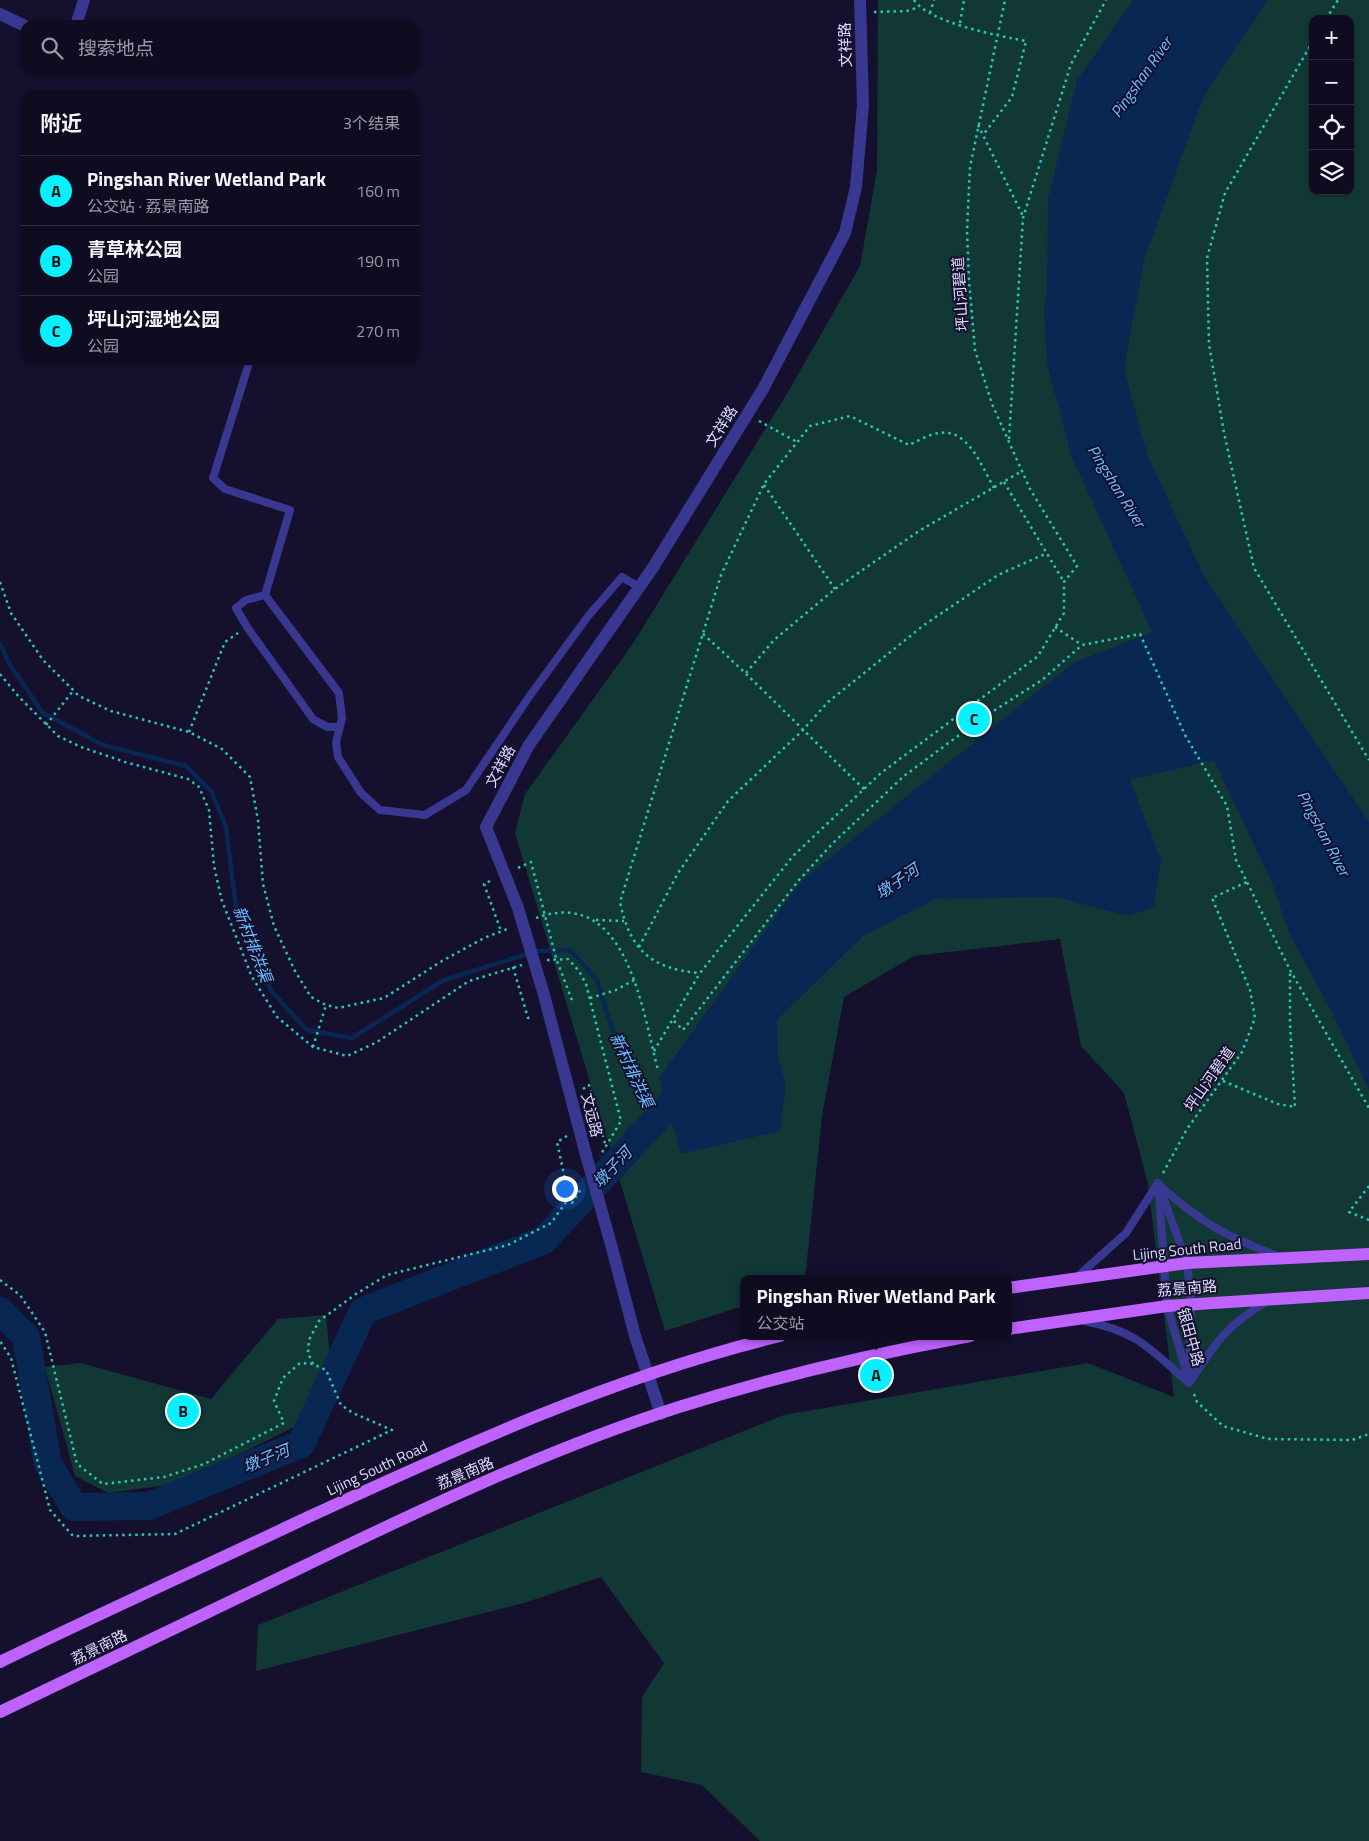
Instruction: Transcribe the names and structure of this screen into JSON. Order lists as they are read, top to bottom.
{
  "streets": {
    "main road": ["Lijing South Road", "荔景南路"],
    "street": ["文祥路", "文远路"],
    "lane": ["银田中路"],
    "path": ["坪山河碧道"]
  },
  "crossings": [
    ["文祥路", "文远路"],
    ["坪山河碧道", "银田中路"],
    ["文远路", "Lijing South Road"],
    ["文远路", "荔景南路"],
    ["Lijing South Road", "银田中路"],
    ["荔景南路", "银田中路"]
  ],
  "water": ["Pingshan River", "墩子河", "新村排洪渠"],
  "page": {
    "map_buttons": ["+", "−"],
    "search": "搜索地点",
    "heading": ["附近", "3个结果"],
    "list": [
      {
        "mark": "A",
        "name": "Pingshan River Wetland Park",
        "note": "公交站 · 荔景南路",
        "value": "160 m"
      },
      {
        "mark": "B",
        "name": "青草林公园",
        "note": "公园",
        "value": "190 m"
      },
      {
        "mark": "C",
        "name": "坪山河湿地公园",
        "note": "公园",
        "value": "270 m"
      }
    ],
    "pins": ["C", "A", "B"],
    "popup": ["Pingshan River Wetland Park", "公交站"]
  }
}
